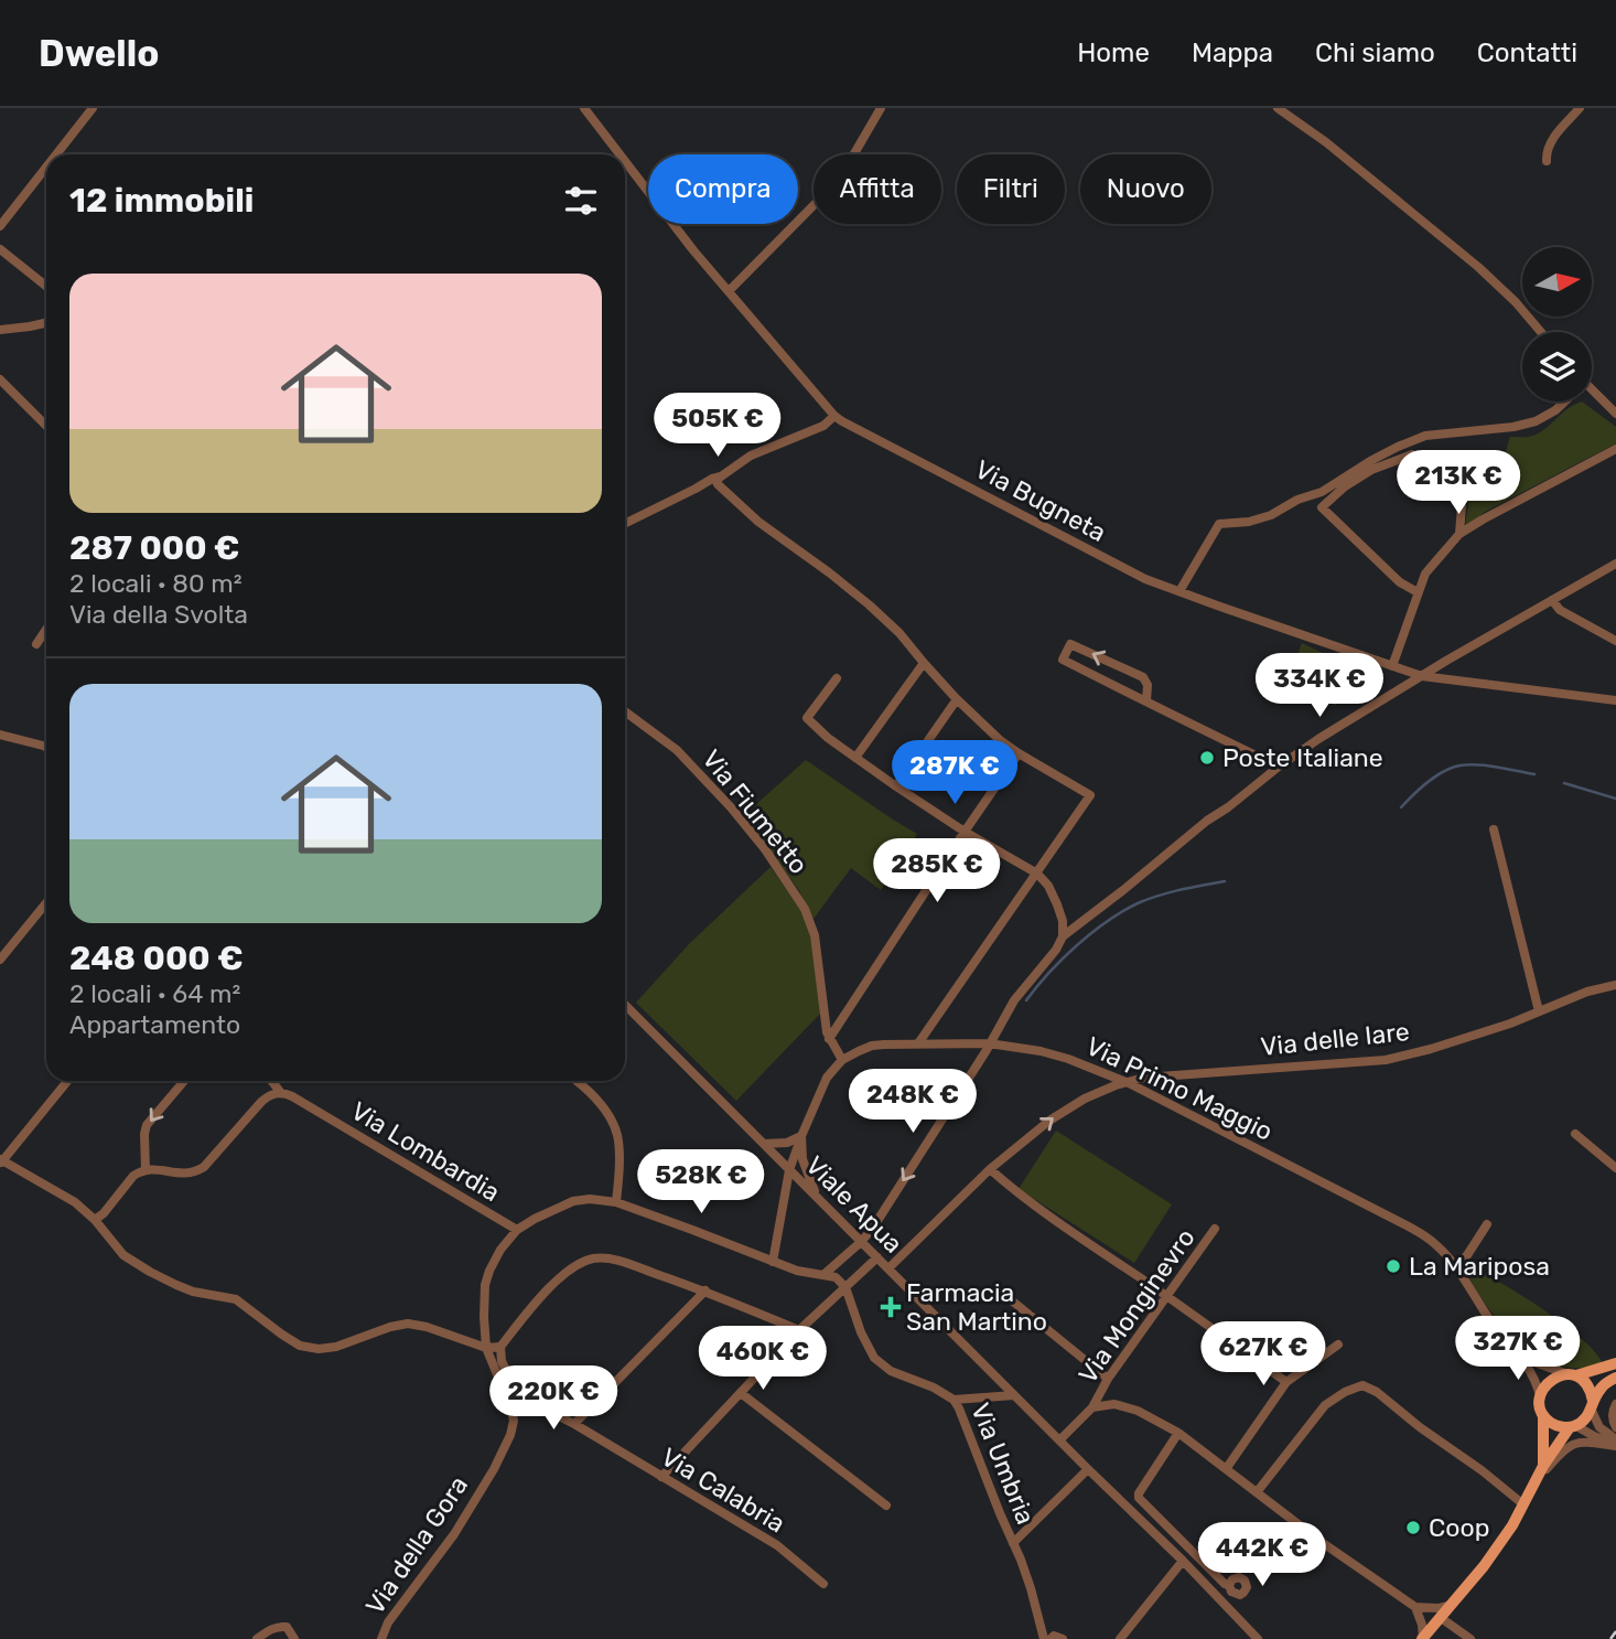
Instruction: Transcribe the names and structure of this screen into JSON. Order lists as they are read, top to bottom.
{
  "streets": {
    "street": [
      "Via Bugneta",
      "Via Fiumetto",
      "Via delle Iare",
      "Via Primo Maggio",
      "Via Lombardia",
      "Viale Apua",
      "Via Monginevro",
      "Via Umbria",
      "Via Calabria",
      "Via della Gora"
    ]
  },
  "crossings": [
    ["Via Fiumetto", "Via Primo Maggio"],
    ["Via delle Iare", "Via Primo Maggio"],
    ["Via delle Iare", "Viale Apua"],
    ["Via Lombardia", "Via della Gora"],
    ["Viale Apua", "Via Monginevro"],
    ["Viale Apua", "Via Umbria"]
  ],
  "places": {
    "other": ["Poste Italiane", "La Mariposa", "Coop"],
    "health": ["Farmacia San Martino"]
  },
  "north": "right",
  "page": {
    "header": "Dwello",
    "nav": [
      "Home",
      "Mappa",
      "Chi siamo",
      "Contatti"
    ],
    "chip": [
      "Compra",
      "Affitta",
      "Filtri",
      "Nuovo"
    ],
    "heading": "12 immobili",
    "list": [
      {
        "name": "287 000 €",
        "note": "2 locali · 80 m² · Via della Svolta"
      },
      {
        "name": "248 000 €",
        "note": "2 locali · 64 m² · Appartamento"
      }
    ],
    "price": [
      "505K €",
      "213K €",
      "334K €",
      "287K €",
      "285K €",
      "248K €",
      "528K €",
      "327K €",
      "627K €",
      "460K €",
      "220K €",
      "442K €"
    ]
  }
}
